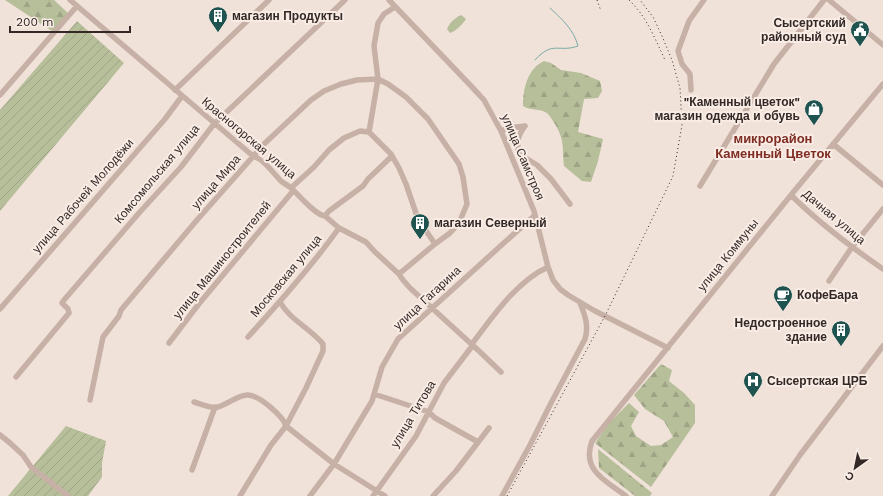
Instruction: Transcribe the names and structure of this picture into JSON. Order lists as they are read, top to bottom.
{
  "streets": {
    "street": [
      "Красногорская улица",
      "улица Самстроя",
      "Комсомольская улица",
      "улица Мира",
      "улица Рабочей Молодёжи",
      "Дачная улица",
      "улица Коммуны",
      "улица Машиностроителей",
      "Московская улица",
      "улица Гагарина",
      "улица Титова"
    ]
  },
  "crossings": [
    ["Красногорская улица", "Комсомольская улица"],
    ["Красногорская улица", "улица Мира"],
    ["Красногорская улица", "улица Рабочей Молодёжи"],
    ["Красногорская улица", "улица Машиностроителей"],
    ["Красногорская улица", "Московская улица"],
    ["Красногорская улица", "улица Гагарина"],
    ["Красногорская улица", "улица Титова"],
    ["улица Самстроя", "улица Коммуны"],
    ["улица Самстроя", "улица Гагарина"],
    ["улица Самстроя", "улица Титова"],
    ["Дачная улица", "улица Коммуны"]
  ],
  "districts": ["микрорайон Каменный Цветок"],
  "places": {
    "building": ["магазин Продукты", "магазин Северный", "Недостроенное здание"],
    "public building": ["Сысертский районный суд"],
    "shop": ["\"Каменный цветок\" магазин одежда и обувь"],
    "cafe": ["КофеБара"],
    "hospital": ["Сысертская ЦРБ"]
  },
  "scale_bar": "200 m",
  "north": "bottom left"
}
